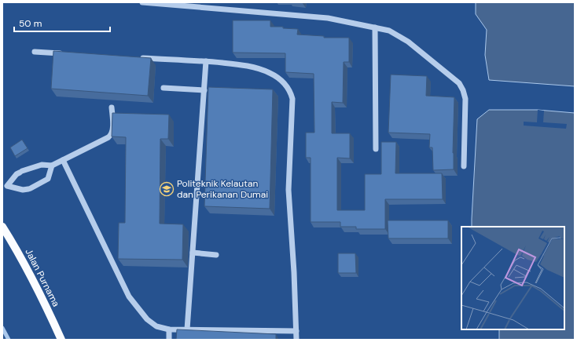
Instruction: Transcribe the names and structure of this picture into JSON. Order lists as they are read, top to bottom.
{
  "streets": {
    "main road": ["Jalan Purnama"]
  },
  "places": {
    "school or university": ["Politeknik Kelautan dan Perikanan Dumai"]
  },
  "scale_bar": "50 m"
}
